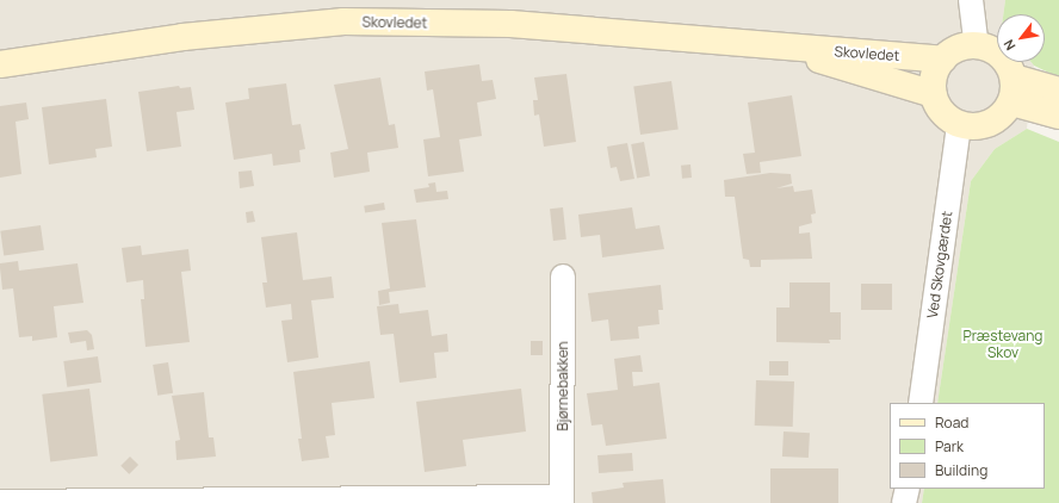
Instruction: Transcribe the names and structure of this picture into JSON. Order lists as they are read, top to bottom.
{
  "streets": {
    "street": ["Skovledet", "Ved Skovgærdet", "Bjørnebakken"]
  },
  "crossings": [
    ["Skovledet", "Ved Skovgærdet"]
  ],
  "parks": ["Præstevang Skov"],
  "legend": ["Road", "Park", "Building"],
  "north": "bottom left"
}
